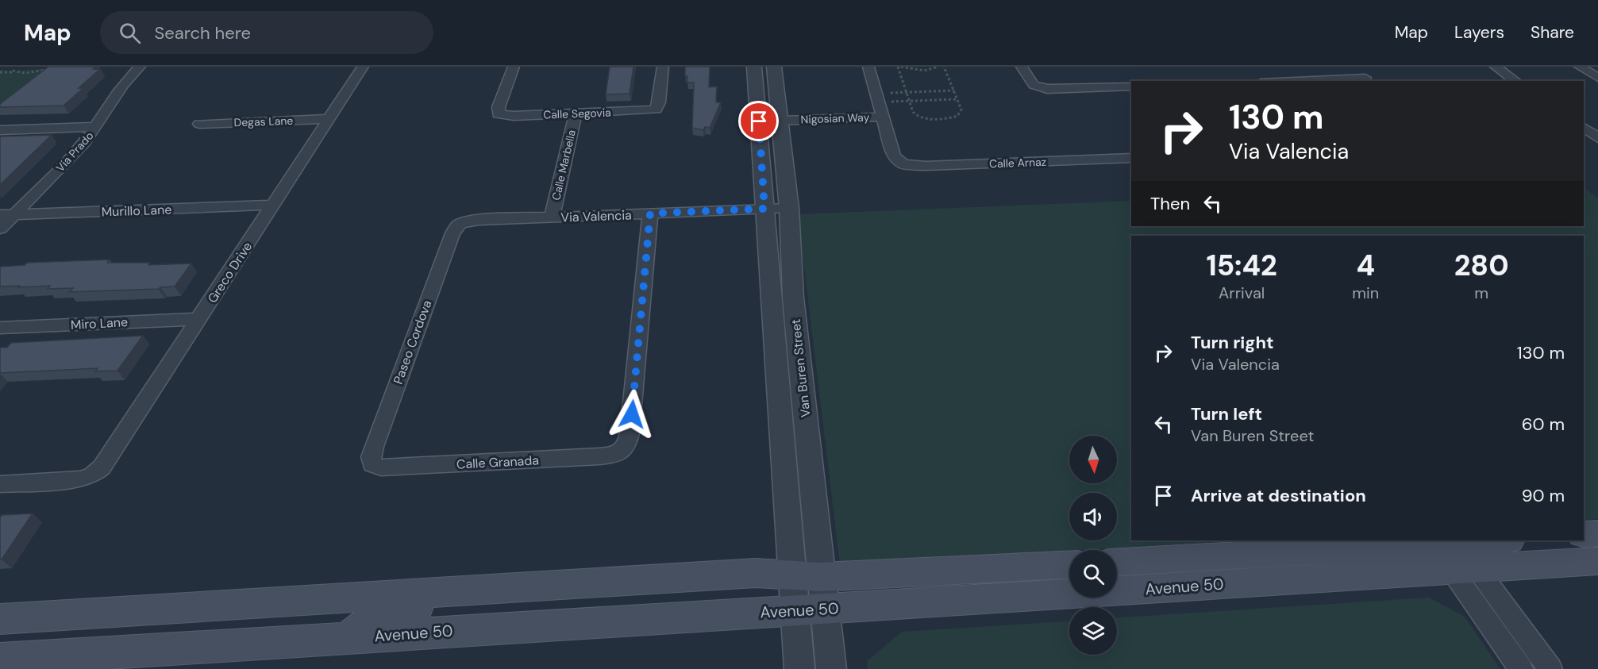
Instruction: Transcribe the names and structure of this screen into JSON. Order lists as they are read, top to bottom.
{
  "streets": {
    "main road": ["Avenue 50"],
    "street": [
      "Calle Segovia",
      "Nigosian Way",
      "Degas Lane",
      "Via Prado",
      "Calle Arnaz",
      "Calle Marbella",
      "Murillo Lane",
      "Via Valencia",
      "Greco Drive",
      "Miro Lane",
      "Paseo Cordova",
      "Van Buren Street",
      "Calle Granada"
    ]
  },
  "crossings": [
    ["Calle Segovia", "Calle Marbella"],
    ["Nigosian Way", "Calle Arnaz"],
    ["Nigosian Way", "Van Buren Street"],
    ["Degas Lane", "Greco Drive"],
    ["Via Prado", "Murillo Lane"],
    ["Calle Marbella", "Via Valencia"],
    ["Murillo Lane", "Greco Drive"],
    ["Via Valencia", "Paseo Cordova"],
    ["Via Valencia", "Van Buren Street"],
    ["Via Valencia", "Calle Granada"],
    ["Greco Drive", "Miro Lane"],
    ["Paseo Cordova", "Calle Granada"],
    ["Van Buren Street", "Avenue 50"]
  ],
  "north": "bottom",
  "page": {
    "header": "Map",
    "search": "Search here",
    "nav": ["Map", "Layers", "Share"],
    "turn": ["130 m", "Via Valencia"],
    "then": "Then",
    "eta": [
      "15:42",
      "Arrival",
      "4",
      "min",
      "280",
      "m"
    ],
    "list": [
      {
        "name": "Turn right",
        "note": "Via Valencia",
        "value": "130 m"
      },
      {
        "name": "Turn left",
        "note": "Van Buren Street",
        "value": "60 m"
      },
      {
        "name": "Arrive at destination",
        "value": "90 m"
      }
    ]
  }
}
